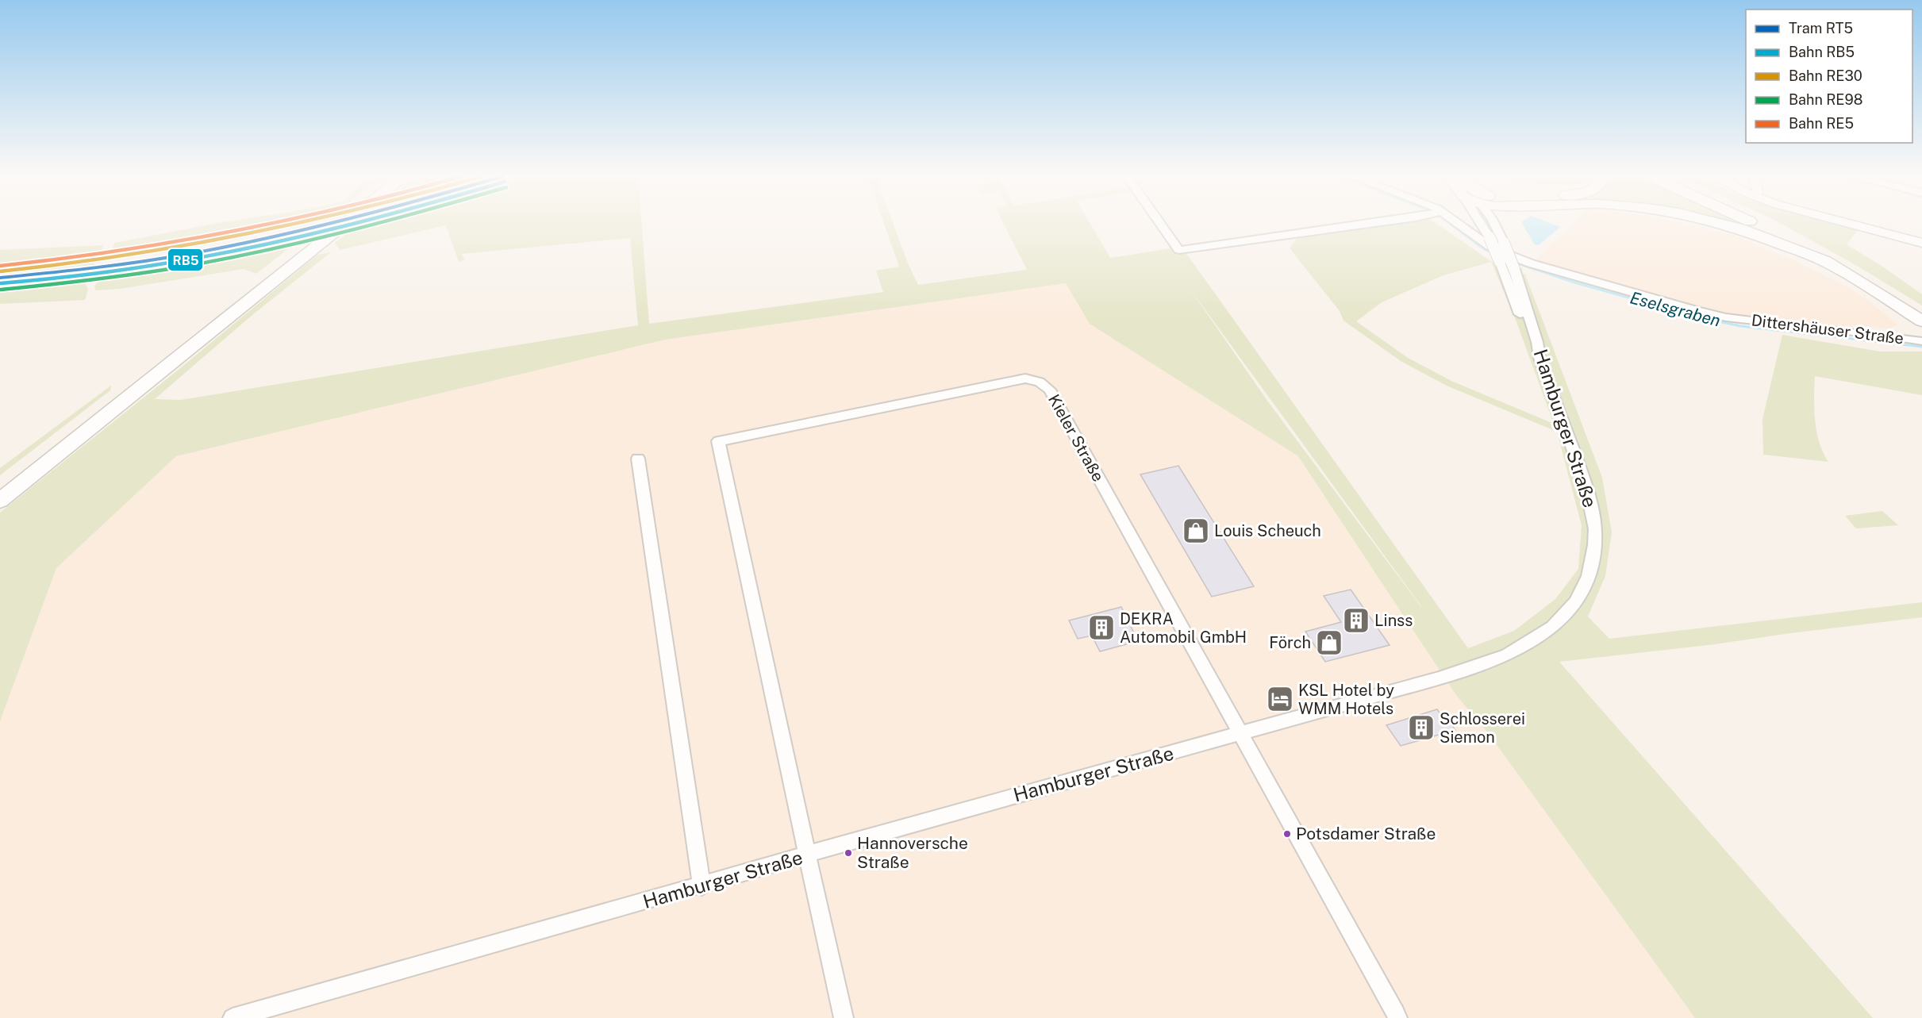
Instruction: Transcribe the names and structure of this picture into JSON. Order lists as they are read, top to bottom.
{
  "streets": {
    "street": ["Dittershäuser Straße", "Hamburger Straße", "Kieler Straße"]
  },
  "crossings": [
    ["Hamburger Straße", "Kieler Straße"]
  ],
  "water": ["Eselsgraben"],
  "places": {
    "shop": ["Louis Scheuch", "Förch"],
    "building": ["Linss", "DEKRA Automobil GmbH", "Schlosserei Siemon"],
    "hotel": ["KSL Hotel by WMM Hotels"],
    "other": ["Potsdamer Straße", "Hannoversche Straße"]
  },
  "lines": [
    "tram line RT5",
    "rail line RB5",
    "rail line RE30",
    "rail line RE98",
    "rail line RE5"
  ],
  "legend": [
    "Tram RT5",
    "Bahn RB5",
    "Bahn RE30",
    "Bahn RE98",
    "Bahn RE5"
  ]
}
